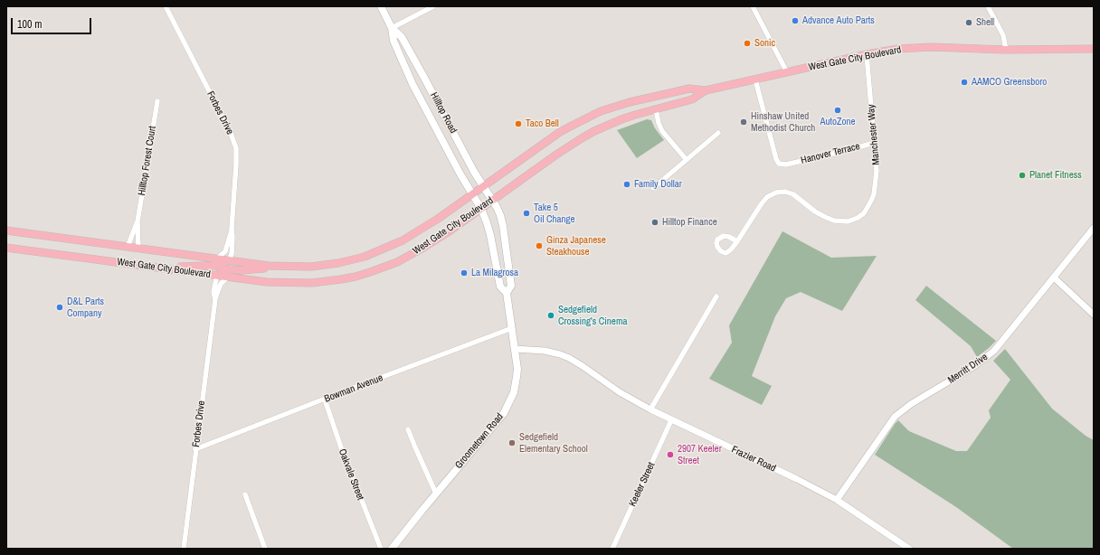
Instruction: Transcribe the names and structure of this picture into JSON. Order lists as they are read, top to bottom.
{
  "streets": {
    "main road": ["West Gate City Boulevard", "Hilltop Road", "Groometown Road"],
    "street": [
      "Forbes Drive",
      "Manchester Way",
      "Hanover Terrace",
      "Hilltop Forest Court",
      "Merritt Drive",
      "Bowman Avenue",
      "Frazier Road",
      "Oakvale Street",
      "Keeler Street"
    ]
  },
  "crossings": [
    ["West Gate City Boulevard", "Forbes Drive"],
    ["West Gate City Boulevard", "Hilltop Road"],
    ["West Gate City Boulevard", "Manchester Way"],
    ["West Gate City Boulevard", "Hanover Terrace"],
    ["West Gate City Boulevard", "Hilltop Forest Court"],
    ["West Gate City Boulevard", "Groometown Road"],
    ["Forbes Drive", "Bowman Avenue"],
    ["Hilltop Road", "Groometown Road"],
    ["Manchester Way", "Hanover Terrace"],
    ["Merritt Drive", "Frazier Road"],
    ["Bowman Avenue", "Groometown Road"],
    ["Bowman Avenue", "Oakvale Street"],
    ["Groometown Road", "Frazier Road"],
    ["Frazier Road", "Keeler Street"]
  ],
  "places": [
    "Advance Auto Parts",
    "Shell",
    "Sonic",
    "AAMCO Greensboro",
    "AutoZone",
    "Hinshaw United Methodist Church",
    "Taco Bell",
    "Planet Fitness",
    "Family Dollar",
    "Take 5 Oil Change",
    "Hilltop Finance",
    "Ginza Japanese Steakhouse",
    "La Milagrosa",
    "D&L Parts Company",
    "Sedgefield Crossing's Cinema",
    "Sedgefield Elementary School",
    "2907 Keeler Street"
  ],
  "scale_bar": "100 m"
}
